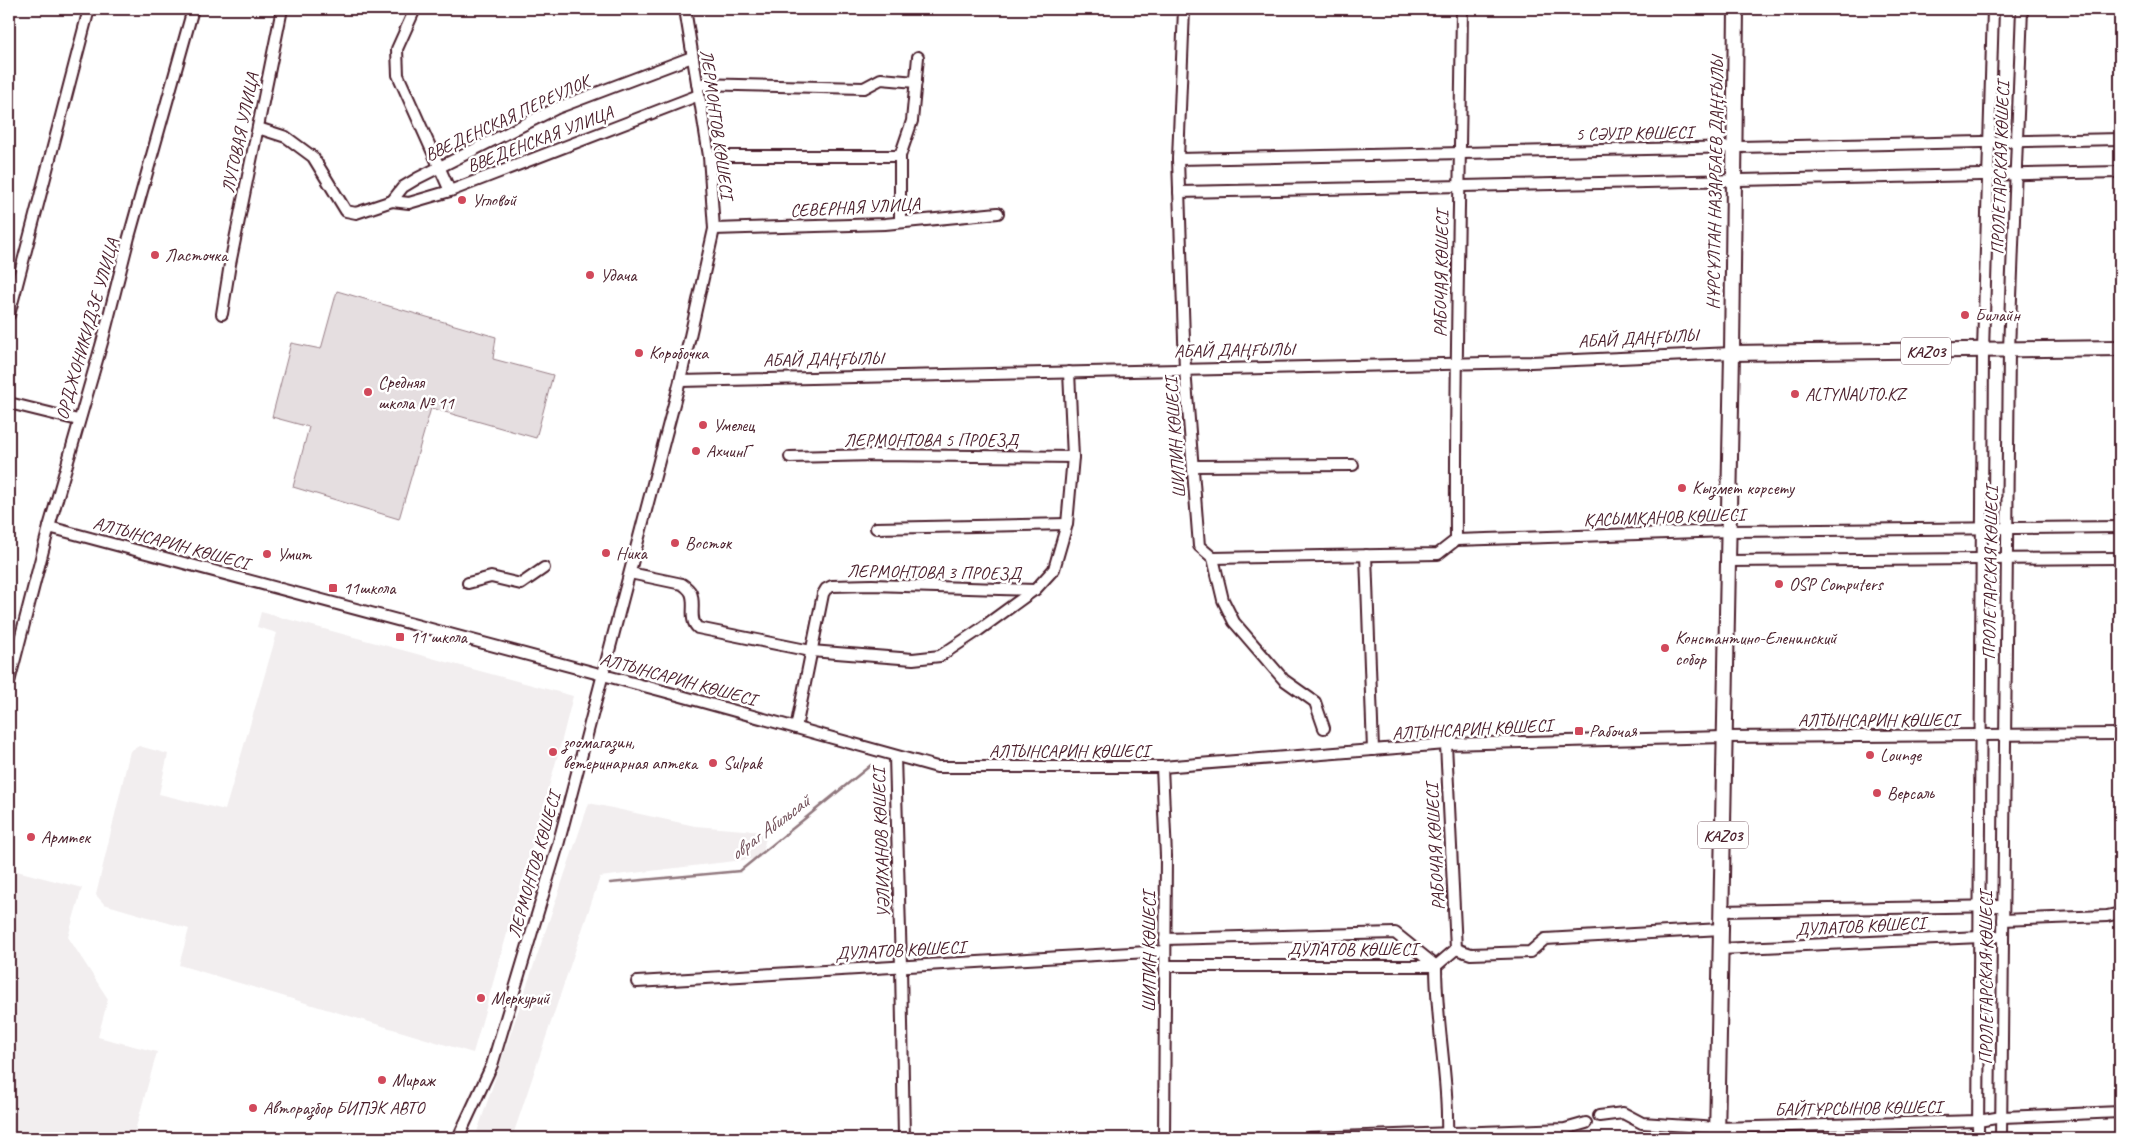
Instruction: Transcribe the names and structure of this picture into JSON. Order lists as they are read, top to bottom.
{
  "streets": {
    "main road": ["НҰРСҰЛТАН НАЗАРБАЕВ ДАҢҒЫЛЫ", "АБАЙ ДАҢҒЫЛЫ", "KАZ03"],
    "street": [
      "ВВЕДЕНСКАЯ ПЕРЕУЛОК",
      "ЛЕРМОНТОВ КӨШЕСІ",
      "ЛУГОВАЯ УЛИЦА",
      "5 СӘУІР КӨШЕСІ",
      "ВВЕДЕНСКАЯ УЛИЦА",
      "ПРОЛЕТАРСКАЯ КӨШЕСІ",
      "СЕВЕРНАЯ УЛИЦА",
      "РАБОЧАЯ КӨШЕСІ",
      "ОРДЖОНИКИДЗЕ УЛИЦА",
      "ШИПИН КӨШЕСІ",
      "ЛЕРМОНТОВА 5 ПРОЕЗД",
      "ҚАСЫМҚАНОВ КӨШЕСІ",
      "АЛТЫНСАРИН КӨШЕСІ",
      "ЛЕРМОНТОВА 3 ПРОЕЗД",
      "УӘЛИХАНОВ КӨШЕСІ",
      "ДУЛАТОВ КӨШЕСІ",
      "БАЙТҰРСЫНОВ КӨШЕСІ"
    ]
  },
  "crossings": [
    ["ВВЕДЕНСКАЯ ПЕРЕУЛОК", "ЛЕРМОНТОВ КӨШЕСІ"],
    ["ВВЕДЕНСКАЯ ПЕРЕУЛОК", "ЛУГОВАЯ УЛИЦА"],
    ["ВВЕДЕНСКАЯ ПЕРЕУЛОК", "ВВЕДЕНСКАЯ УЛИЦА"],
    ["ЛЕРМОНТОВ КӨШЕСІ", "ВВЕДЕНСКАЯ УЛИЦА"],
    ["ЛЕРМОНТОВ КӨШЕСІ", "СЕВЕРНАЯ УЛИЦА"],
    ["ЛЕРМОНТОВ КӨШЕСІ", "АБАЙ ДАҢҒЫЛЫ"],
    ["ЛЕРМОНТОВ КӨШЕСІ", "АЛТЫНСАРИН КӨШЕСІ"],
    ["5 СӘУІР КӨШЕСІ", "ПРОЛЕТАРСКАЯ КӨШЕСІ"],
    ["5 СӘУІР КӨШЕСІ", "НҰРСҰЛТАН НАЗАРБАЕВ ДАҢҒЫЛЫ"],
    ["5 СӘУІР КӨШЕСІ", "РАБОЧАЯ КӨШЕСІ"],
    ["5 СӘУІР КӨШЕСІ", "ШИПИН КӨШЕСІ"],
    ["ПРОЛЕТАРСКАЯ КӨШЕСІ", "АБАЙ ДАҢҒЫЛЫ"],
    ["ПРОЛЕТАРСКАЯ КӨШЕСІ", "ҚАСЫМҚАНОВ КӨШЕСІ"],
    ["ПРОЛЕТАРСКАЯ КӨШЕСІ", "АЛТЫНСАРИН КӨШЕСІ"],
    ["ПРОЛЕТАРСКАЯ КӨШЕСІ", "ДУЛАТОВ КӨШЕСІ"],
    ["ПРОЛЕТАРСКАЯ КӨШЕСІ", "БАЙТҰРСЫНОВ КӨШЕСІ"],
    ["НҰРСҰЛТАН НАЗАРБАЕВ ДАҢҒЫЛЫ", "АБАЙ ДАҢҒЫЛЫ"],
    ["НҰРСҰЛТАН НАЗАРБАЕВ ДАҢҒЫЛЫ", "ҚАСЫМҚАНОВ КӨШЕСІ"],
    ["НҰРСҰЛТАН НАЗАРБАЕВ ДАҢҒЫЛЫ", "АЛТЫНСАРИН КӨШЕСІ"],
    ["НҰРСҰЛТАН НАЗАРБАЕВ ДАҢҒЫЛЫ", "ДУЛАТОВ КӨШЕСІ"],
    ["НҰРСҰЛТАН НАЗАРБАЕВ ДАҢҒЫЛЫ", "БАЙТҰРСЫНОВ КӨШЕСІ"],
    ["РАБОЧАЯ КӨШЕСІ", "АБАЙ ДАҢҒЫЛЫ"],
    ["РАБОЧАЯ КӨШЕСІ", "ҚАСЫМҚАНОВ КӨШЕСІ"],
    ["РАБОЧАЯ КӨШЕСІ", "АЛТЫНСАРИН КӨШЕСІ"],
    ["ОРДЖОНИКИДЗЕ УЛИЦА", "АЛТЫНСАРИН КӨШЕСІ"],
    ["АБАЙ ДАҢҒЫЛЫ", "ШИПИН КӨШЕСІ"],
    ["ШИПИН КӨШЕСІ", "АЛТЫНСАРИН КӨШЕСІ"],
    ["ШИПИН КӨШЕСІ", "ДУЛАТОВ КӨШЕСІ"],
    ["АЛТЫНСАРИН КӨШЕСІ", "ЛЕРМОНТОВА 3 ПРОЕЗД"],
    ["АЛТЫНСАРИН КӨШЕСІ", "УӘЛИХАНОВ КӨШЕСІ"],
    ["УӘЛИХАНОВ КӨШЕСІ", "ДУЛАТОВ КӨШЕСІ"]
  ],
  "water": ["овраг Абильсай"],
  "places": {
    "other": [
      "Угловой",
      "Ласточка",
      "Удача",
      "Билайн",
      "Коробочка",
      "Средняя школа № 11",
      "ALTYNAUTO.KZ",
      "Умелец",
      "АхчинГ",
      "Кызмет корсету",
      "Восток",
      "Ника",
      "Умит",
      "OSP Computers",
      "Константино-Еленинский собор",
      "зоомагазин, ветеринарная аптека",
      "Lounge",
      "Sulpak",
      "Версаль",
      "Армтек",
      "Меркурий",
      "Мираж",
      "Авторазбор БИПЭК АВТО"
    ],
    "transit": ["11школа", "11 школа", "Рабочая"]
  }
}
